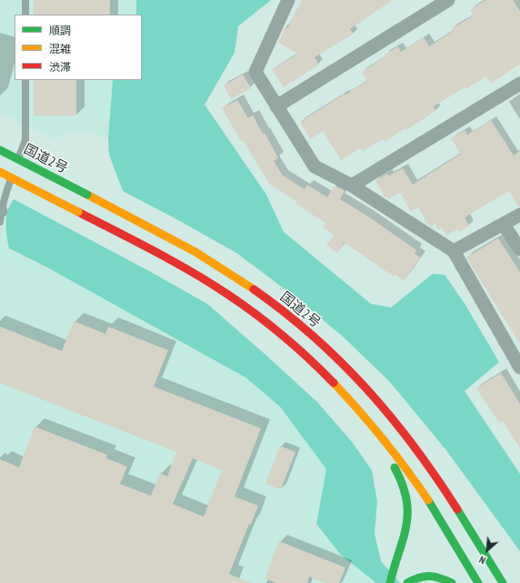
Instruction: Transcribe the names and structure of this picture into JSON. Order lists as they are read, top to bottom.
{
  "streets": {
    "highway": ["国道2号"]
  },
  "legend": ["順調", "混雑", "渋滞"],
  "north": "bottom left"
}
